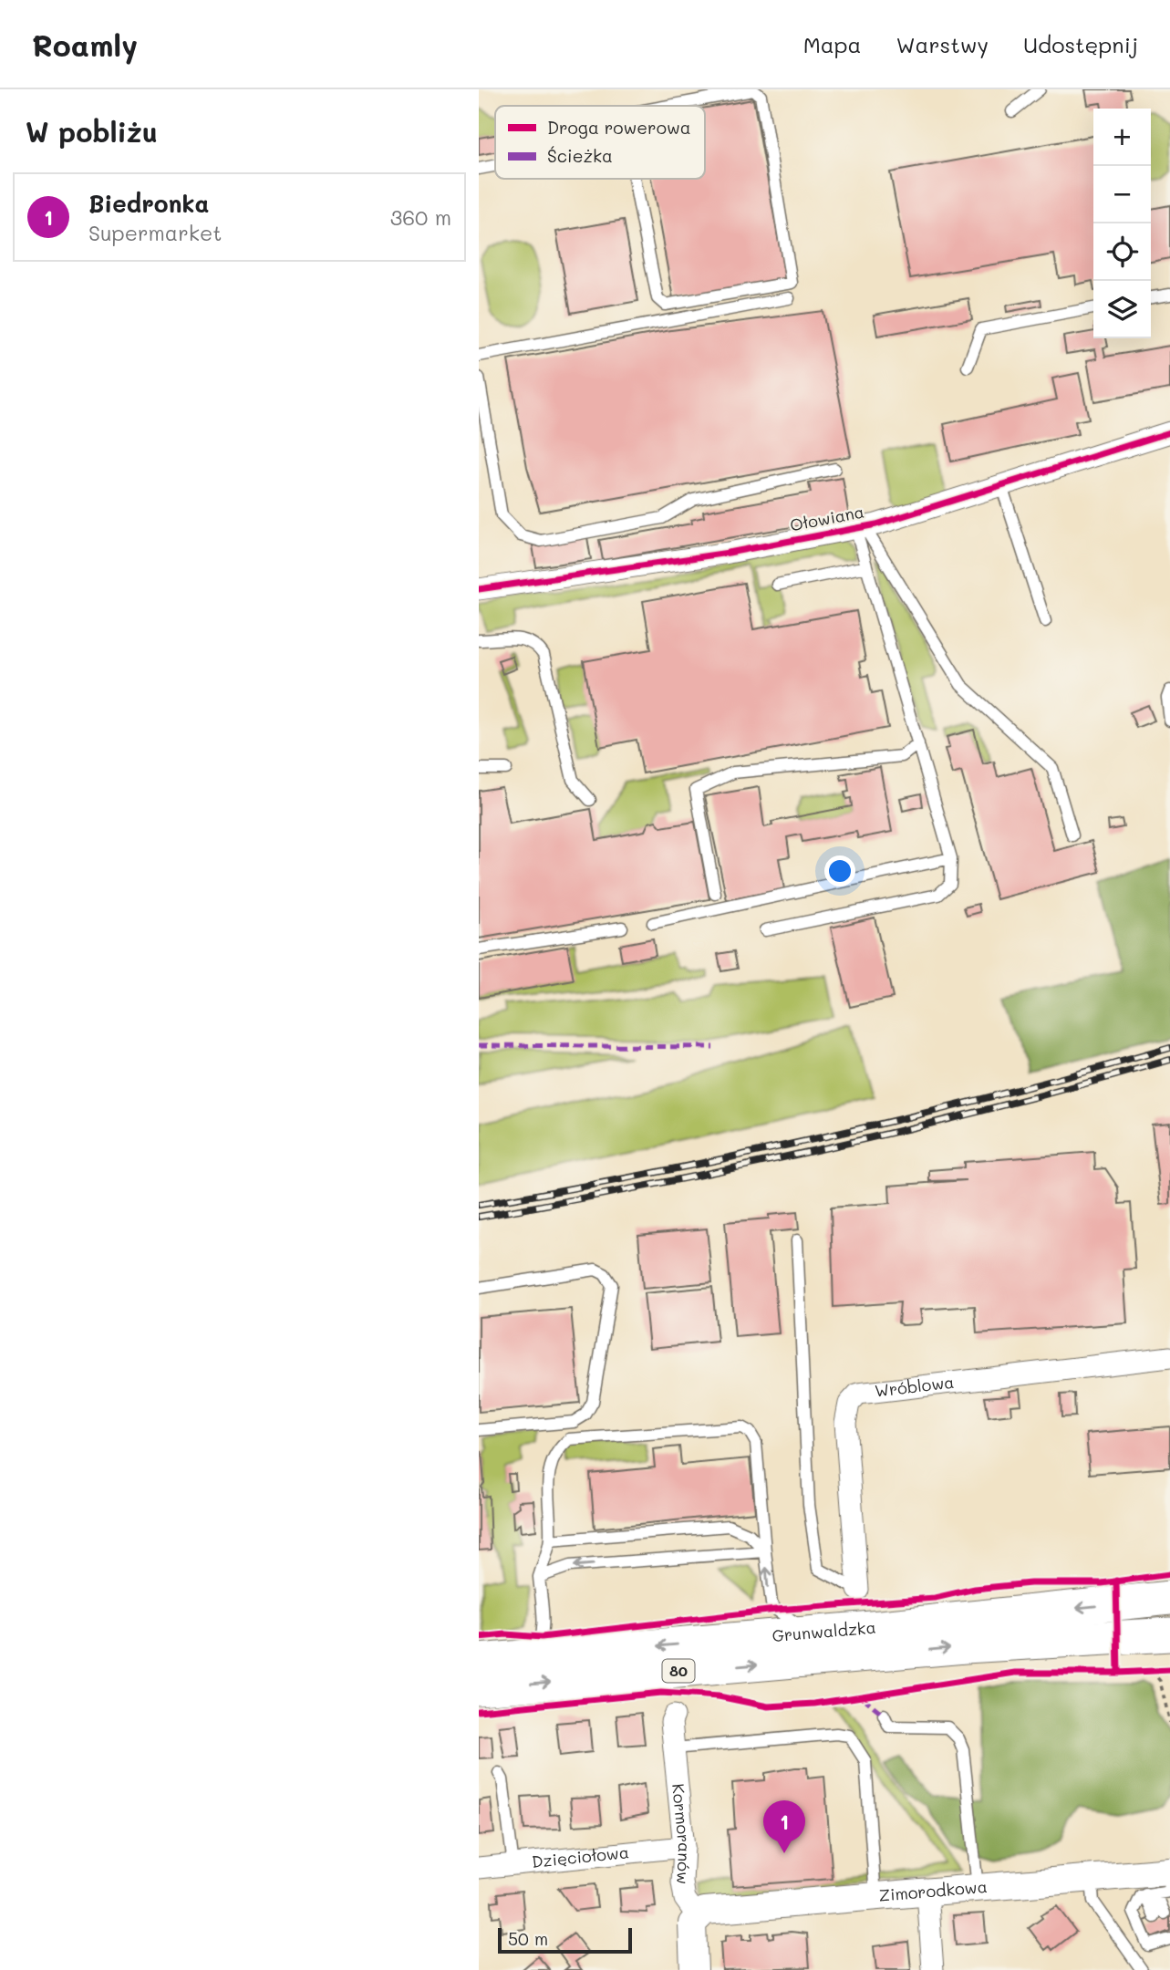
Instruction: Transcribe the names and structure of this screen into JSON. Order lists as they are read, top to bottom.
{
  "streets": {
    "main road": ["Grunwaldzka", "80"],
    "street": [
      "Ołowiana",
      "Wróblowa",
      "Kormoranów",
      "Dzięciołowa",
      "Zimorodkowa"
    ]
  },
  "crossings": [
    ["Kormoranów", "Dzięciołowa"],
    ["Kormoranów", "Zimorodkowa"]
  ],
  "legend": ["Droga rowerowa", "Ścieżka"],
  "scale_bar": "50 m",
  "page": {
    "header": "Roamly",
    "nav": ["Mapa", "Warstwy", "Udostępnij"],
    "heading": "W pobliżu",
    "map_buttons": ["+", "−"],
    "list": [
      {
        "mark": "1",
        "name": "Biedronka",
        "note": "Supermarket",
        "value": "360 m"
      }
    ],
    "pins": "1",
    "scale": "50 m"
  }
}
